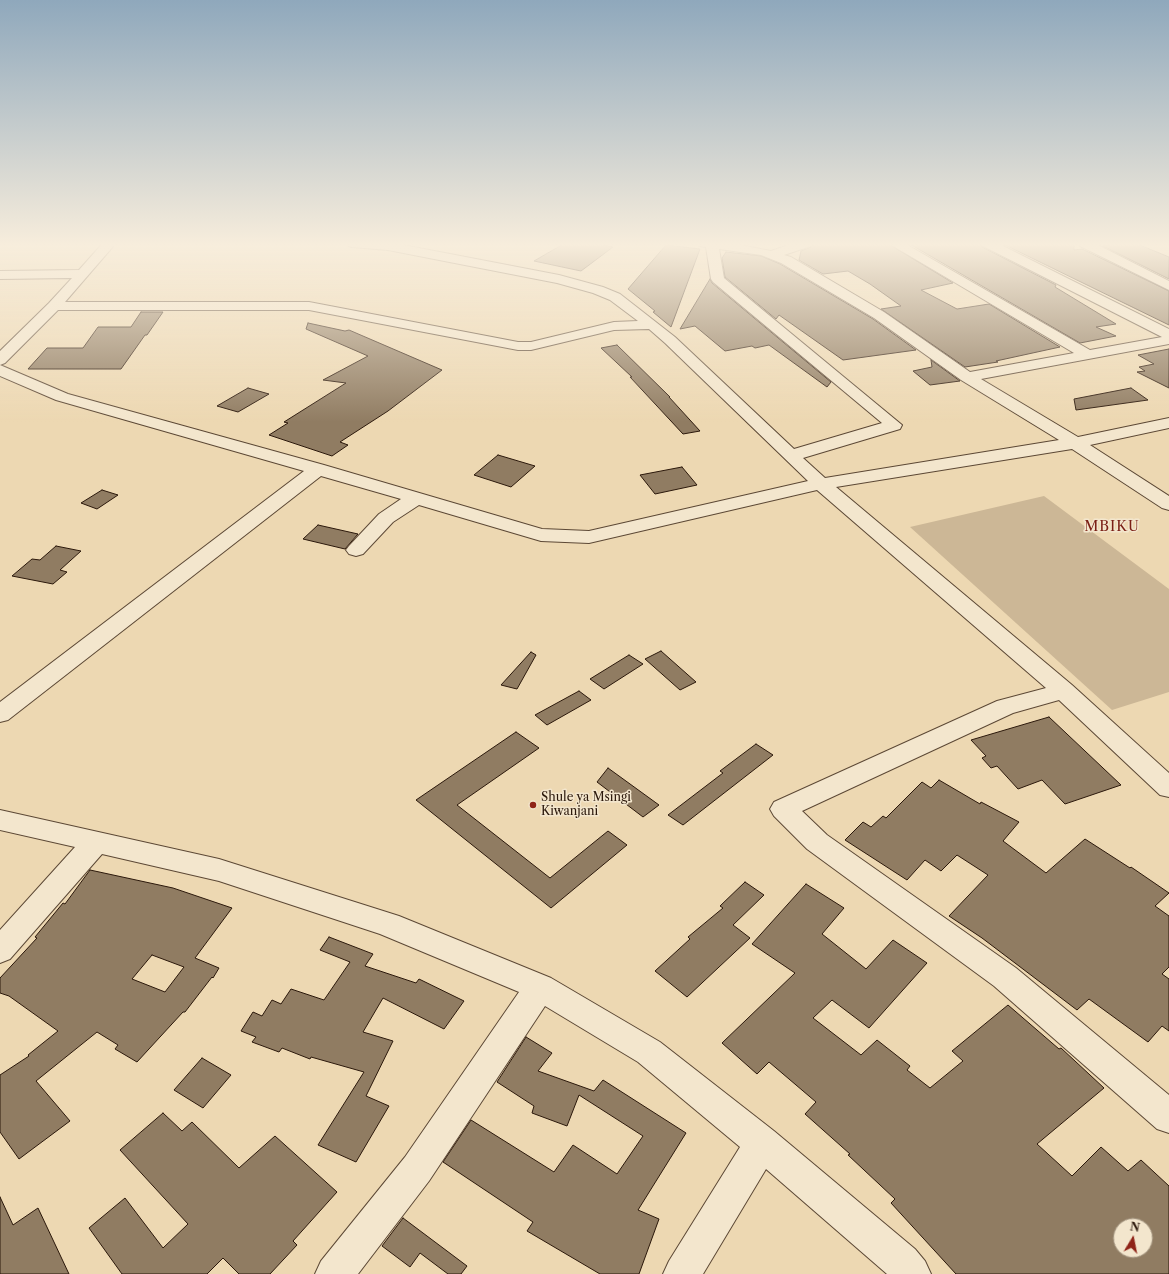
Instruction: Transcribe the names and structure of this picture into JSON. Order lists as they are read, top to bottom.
{
  "districts": ["MBIKU"],
  "places": ["Shule ya Msingi Kiwanjani"],
  "north": "top"
}
